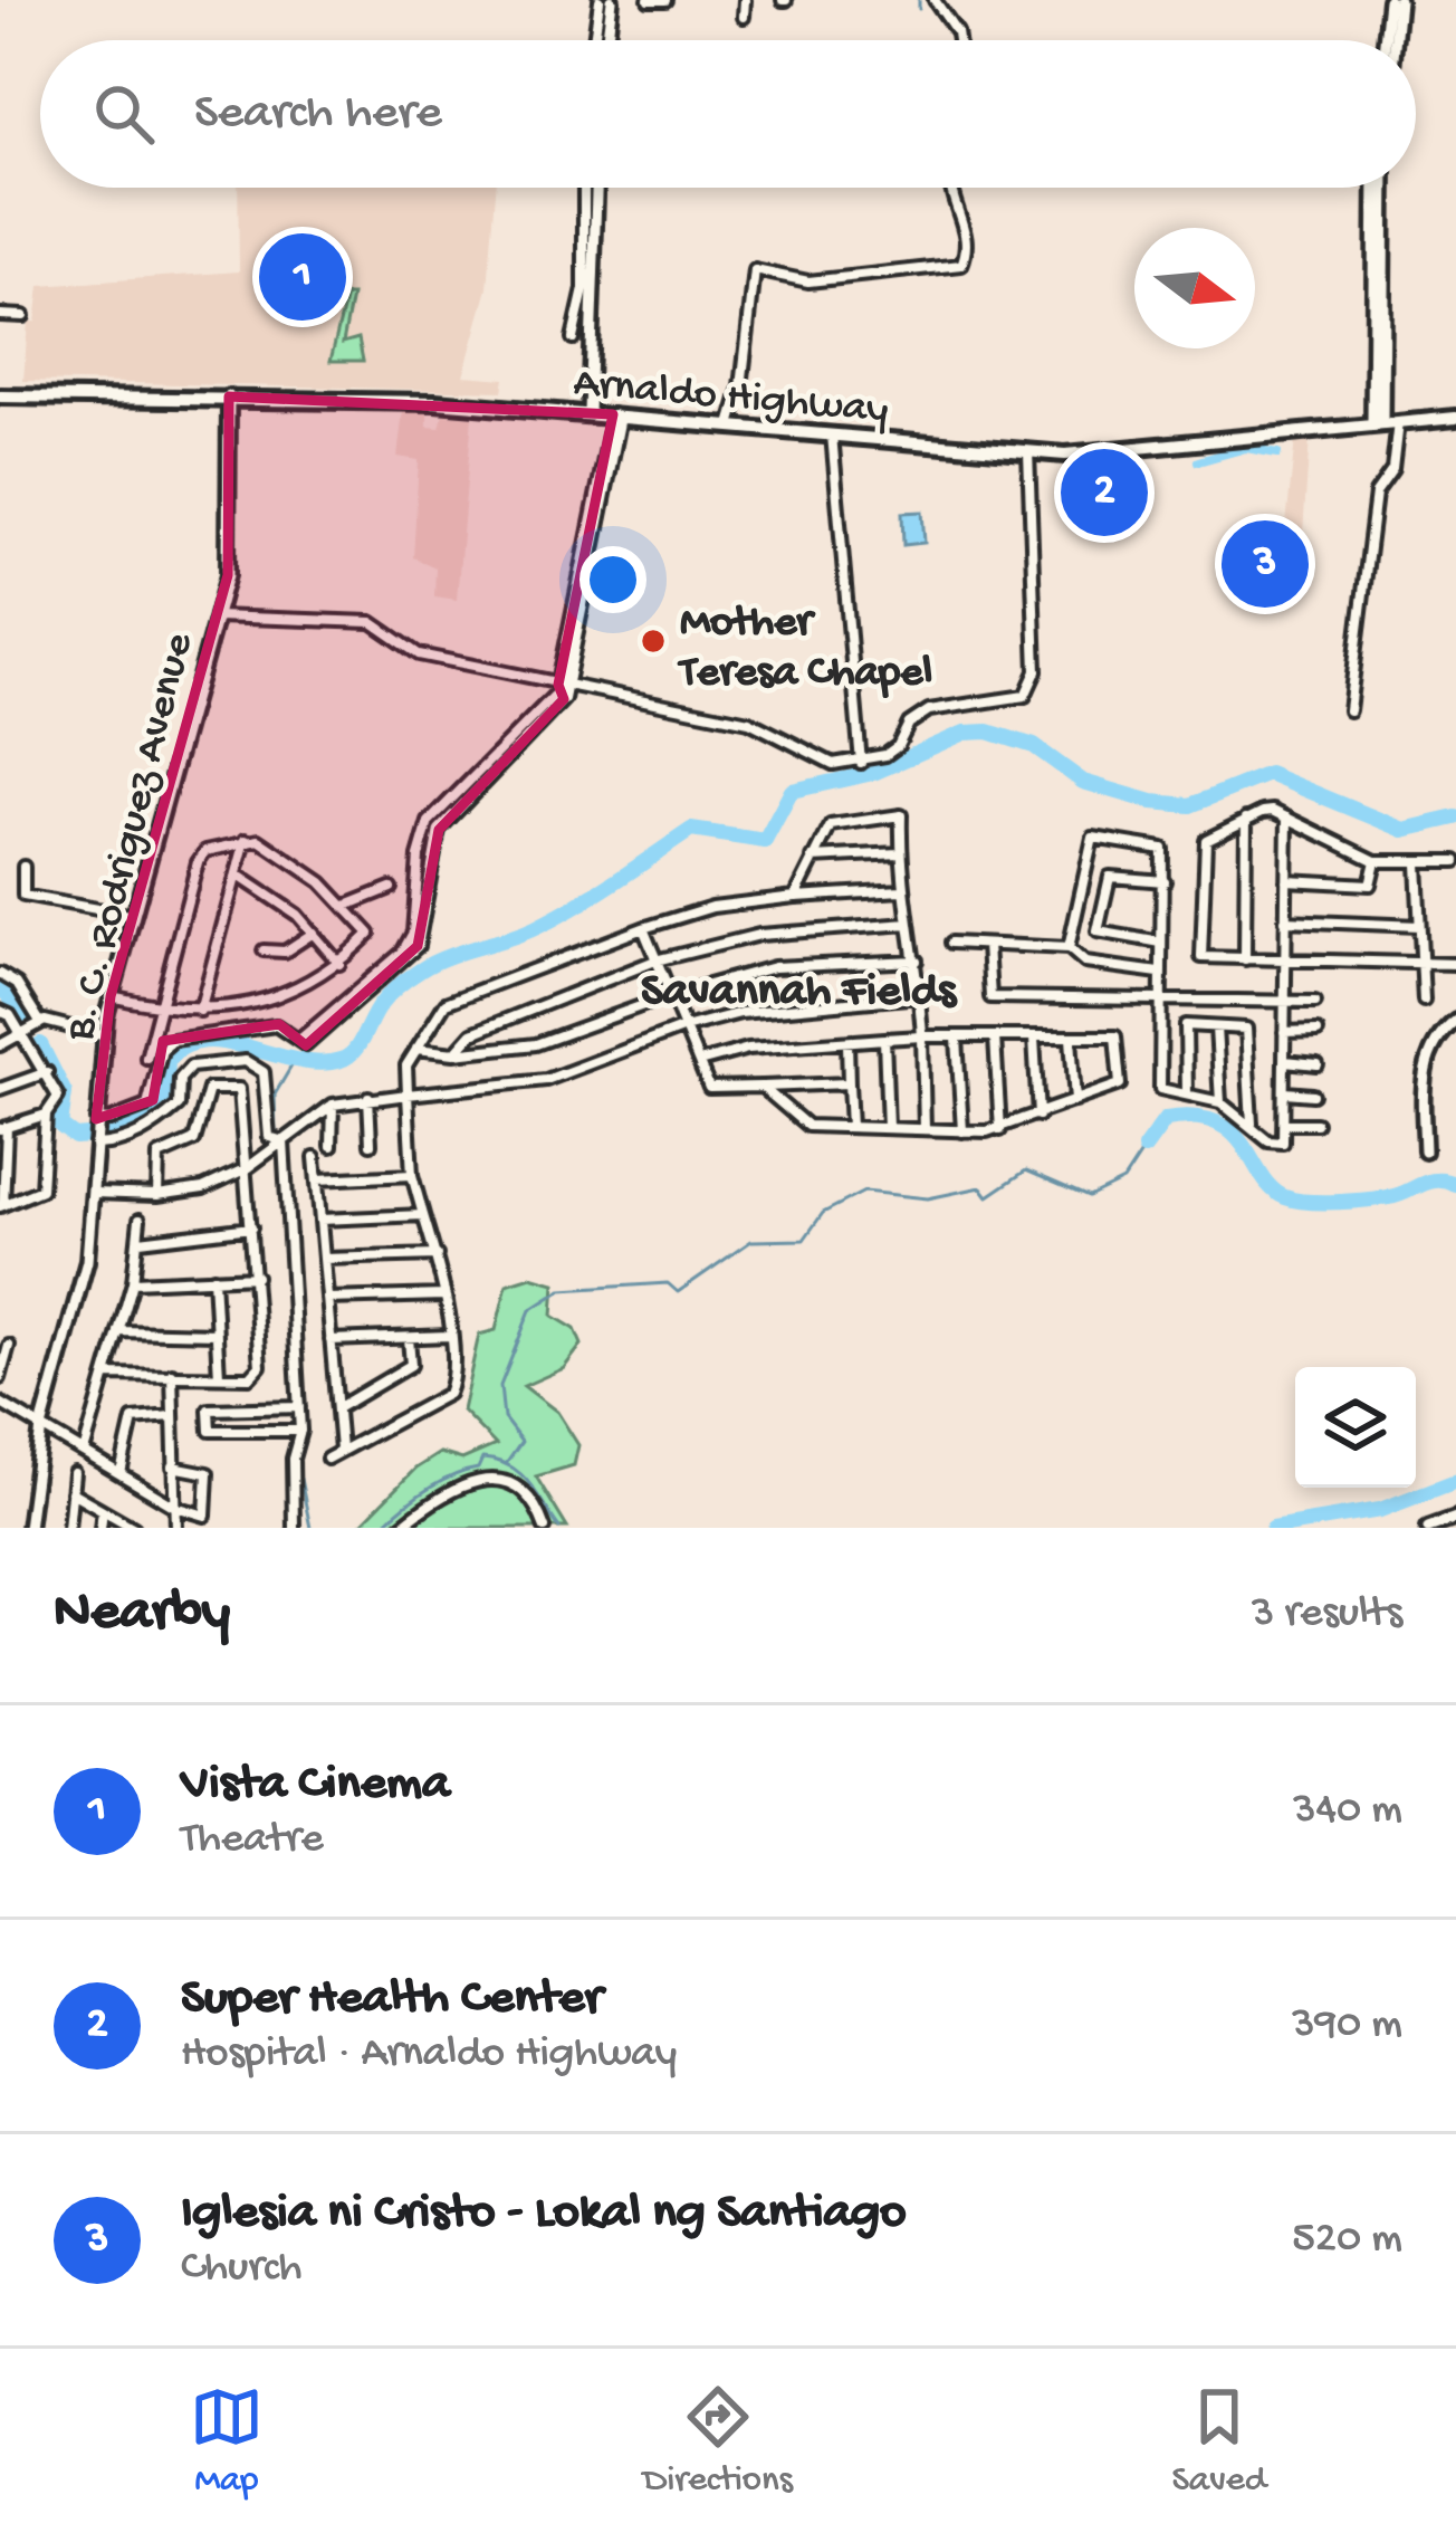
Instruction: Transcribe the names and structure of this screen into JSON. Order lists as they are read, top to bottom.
{
  "streets": {
    "main road": ["Arnaldo Highway"],
    "street": ["B. C. Rodriguez Avenue"]
  },
  "crossings": [
    ["Arnaldo Highway", "B. C. Rodriguez Avenue"]
  ],
  "districts": ["Savannah Fields"],
  "places": ["Mother Teresa Chapel"],
  "north": "right",
  "page": {
    "search": "Search here",
    "pins": ["1", "2", "3"],
    "heading": ["Nearby", "3 results"],
    "list": [
      {
        "mark": "1",
        "name": "Vista Cinema",
        "note": "Theatre",
        "value": "340 m"
      },
      {
        "mark": "2",
        "name": "Super Health Center",
        "note": "Hospital · Arnaldo Highway",
        "value": "390 m"
      },
      {
        "mark": "3",
        "name": "Iglesia ni Cristo - Lokal ng Santiago",
        "note": "Church",
        "value": "520 m"
      }
    ],
    "nav": ["Map", "Directions", "Saved"]
  }
}
